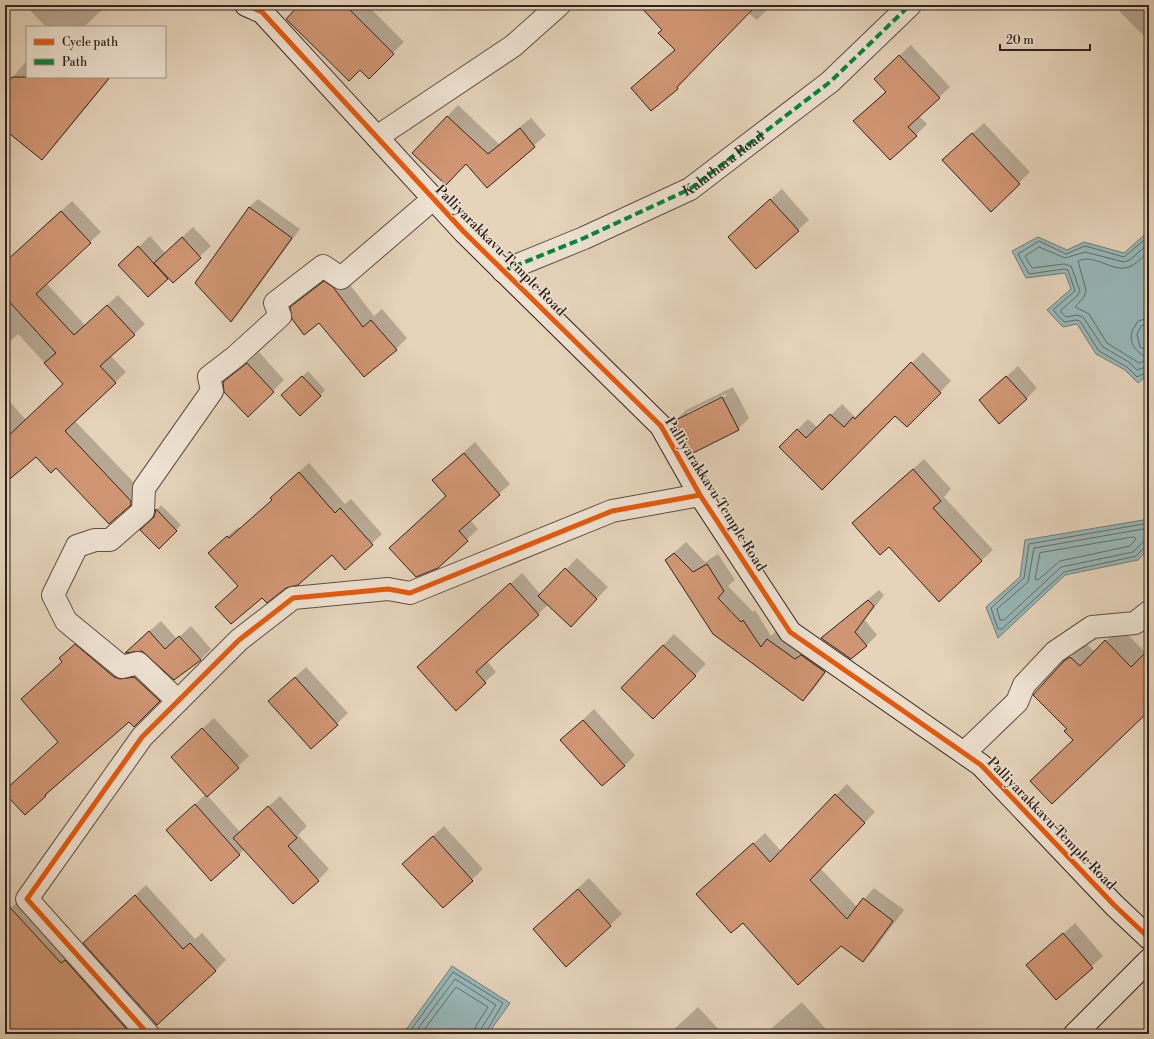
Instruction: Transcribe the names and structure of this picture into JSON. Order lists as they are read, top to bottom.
{
  "streets": {
    "street": ["Kalathara Road", "Palliyarakkavu Temple Road"]
  },
  "crossings": [
    ["Kalathara Road", "Palliyarakkavu Temple Road"]
  ],
  "legend": ["Cycle path", "Path"],
  "scale_bar": "20 m"
}
